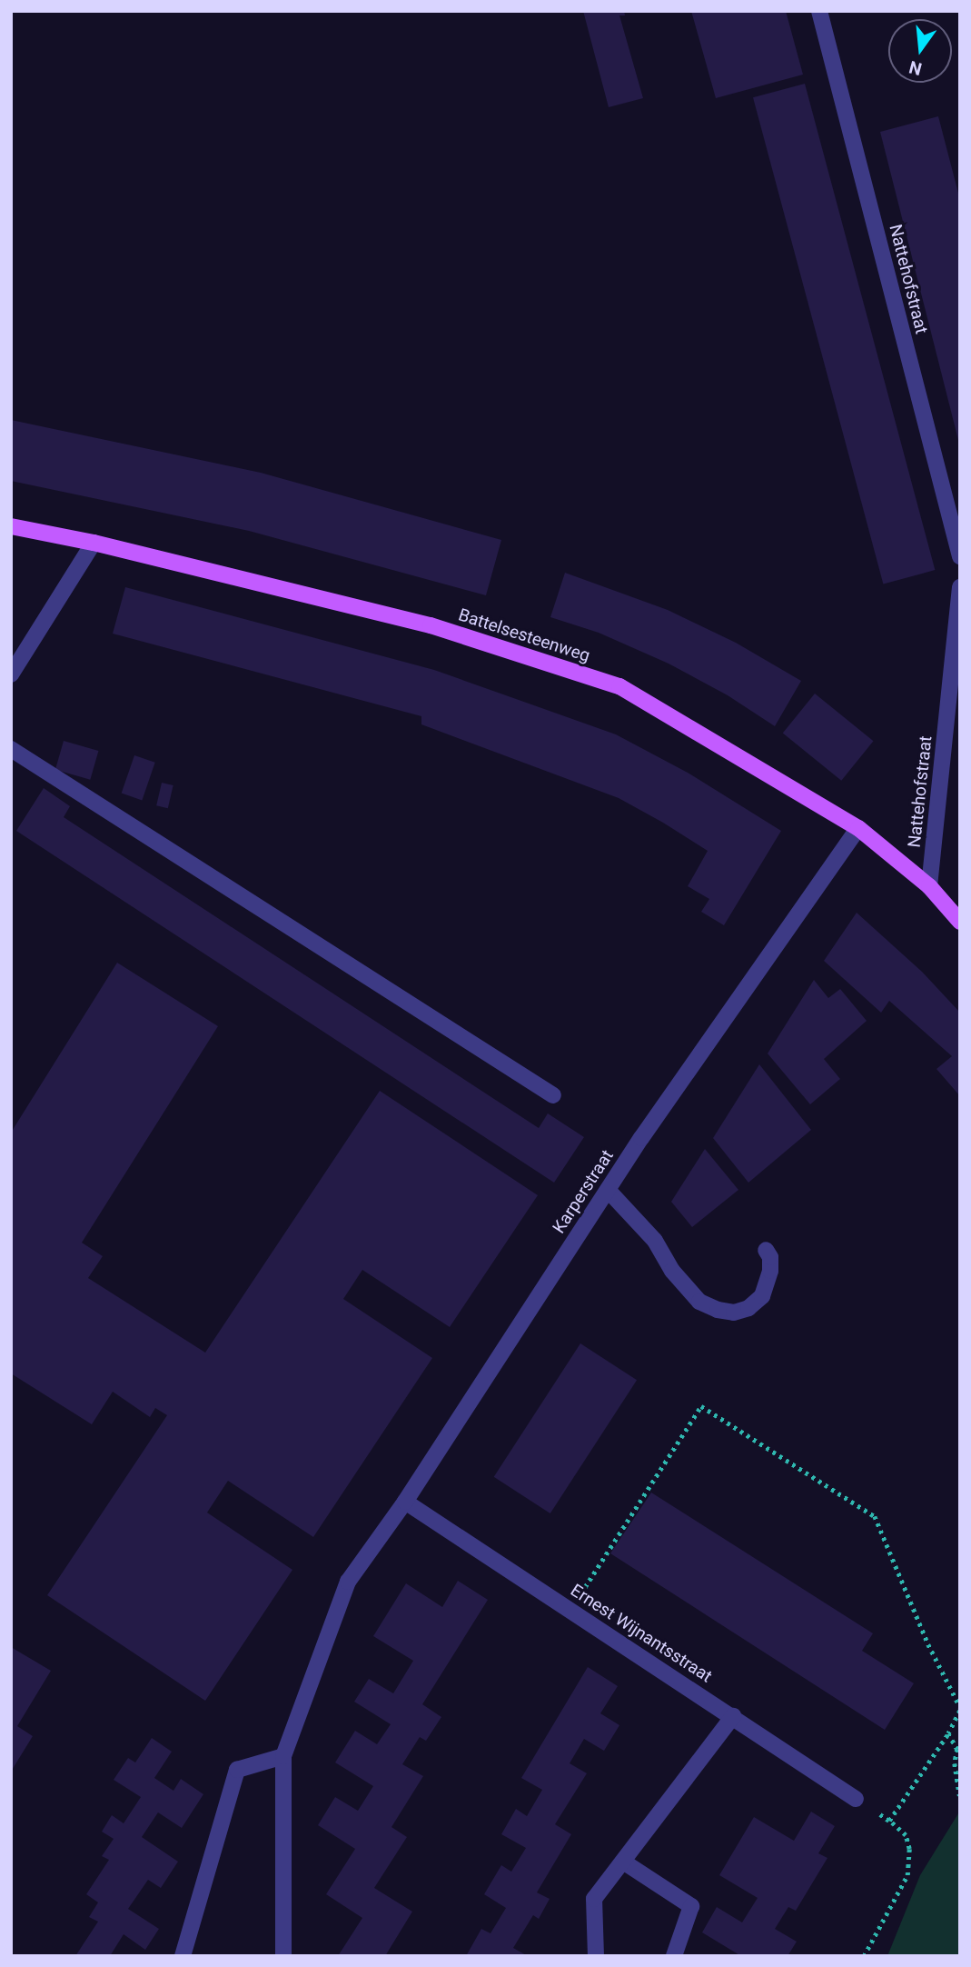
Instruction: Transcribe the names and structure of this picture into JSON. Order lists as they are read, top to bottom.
{
  "streets": {
    "main road": ["Battelsesteenweg"],
    "street": ["Nattehofstraat", "Karperstraat", "Ernest Wijnantsstraat"]
  },
  "crossings": [
    ["Nattehofstraat", "Battelsesteenweg"],
    ["Battelsesteenweg", "Karperstraat"],
    ["Karperstraat", "Ernest Wijnantsstraat"]
  ],
  "north": "bottom"
}
